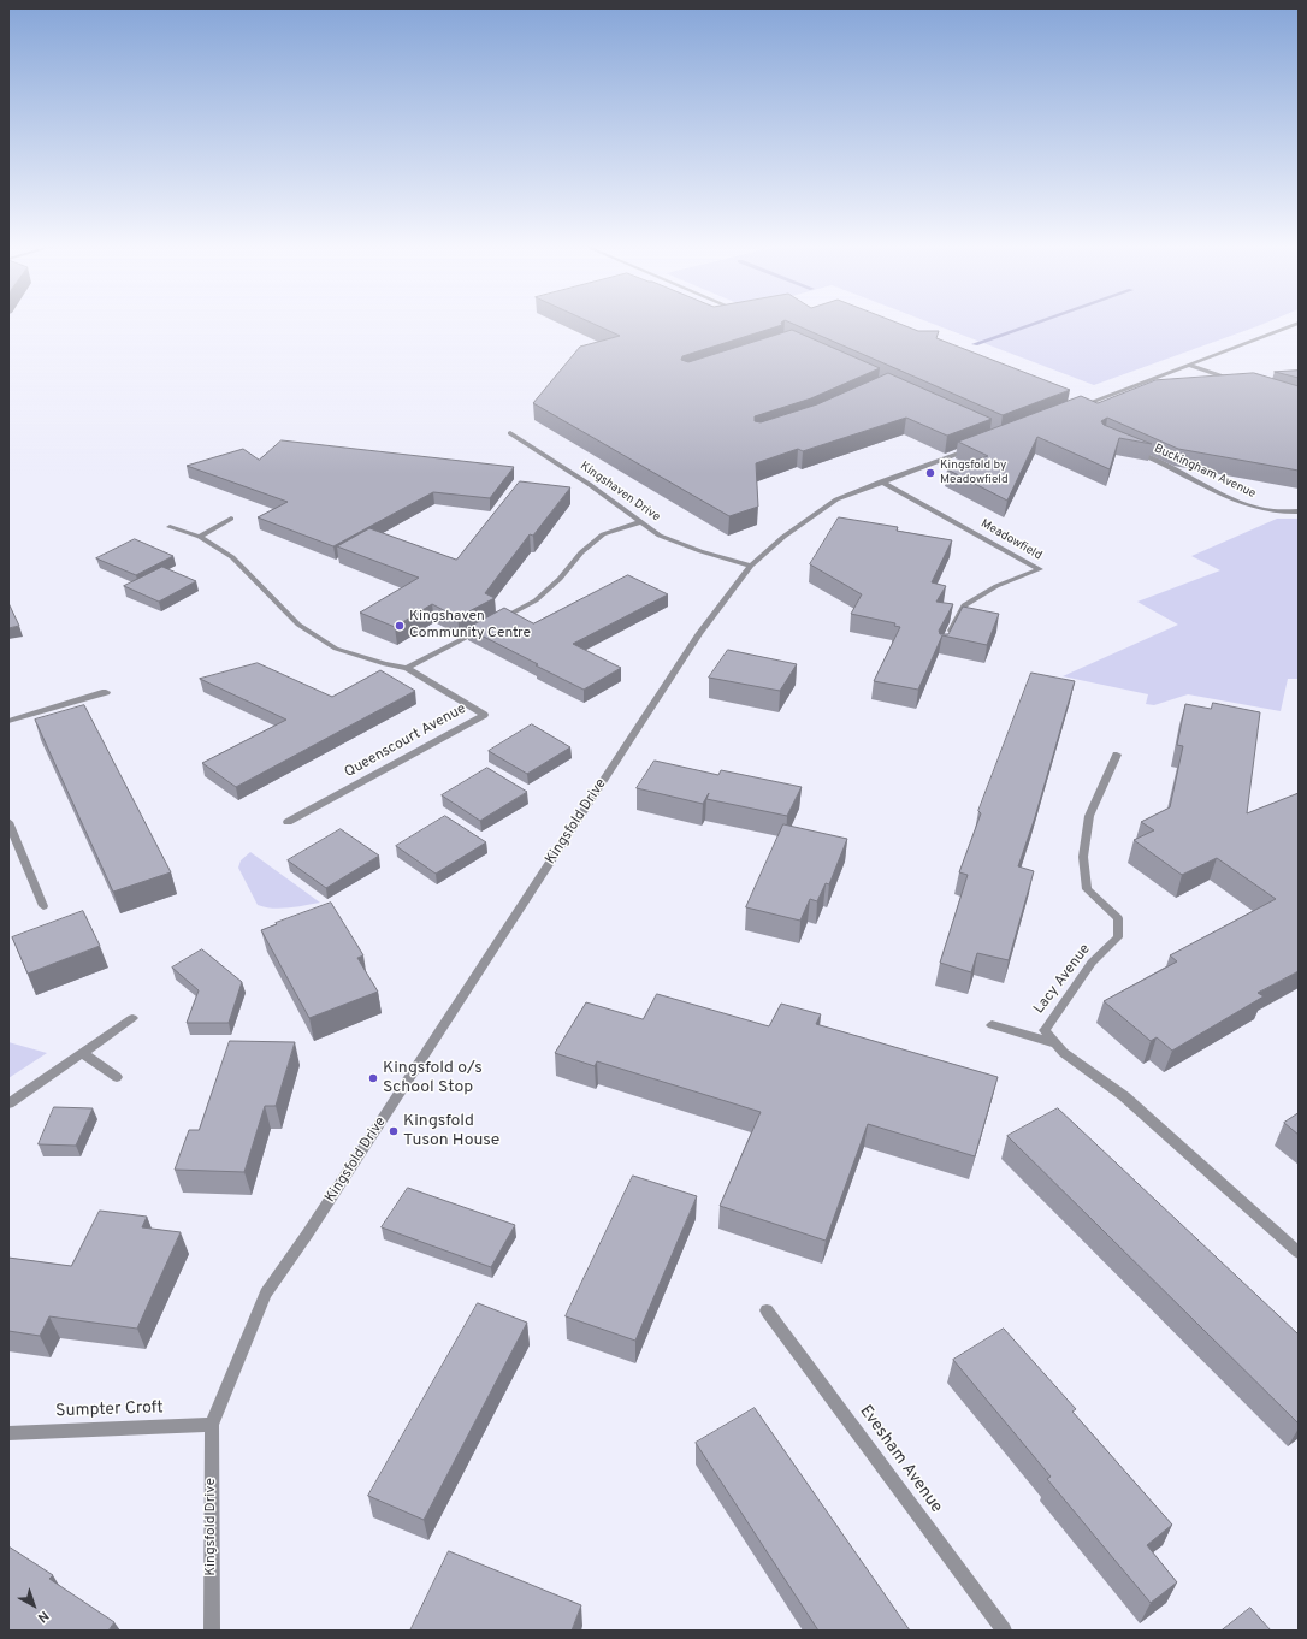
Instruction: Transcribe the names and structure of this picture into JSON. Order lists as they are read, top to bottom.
{
  "streets": {
    "street": [
      "Buckingham Avenue",
      "Kingshaven Drive",
      "Meadowfield",
      "Queenscourt Avenue",
      "Kingsfold Drive",
      "Lacy Avenue",
      "Sumpter Croft",
      "Evesham Avenue"
    ]
  },
  "crossings": [
    ["Kingshaven Drive", "Kingsfold Drive"],
    ["Meadowfield", "Kingsfold Drive"],
    ["Kingsfold Drive", "Sumpter Croft"]
  ],
  "places": [
    "Kingsfold by Meadowfield",
    "Kingshaven Community Centre",
    "Kingsfold o/s School Stop",
    "Kingsfold Tuson House"
  ],
  "north": "bottom right"
}
